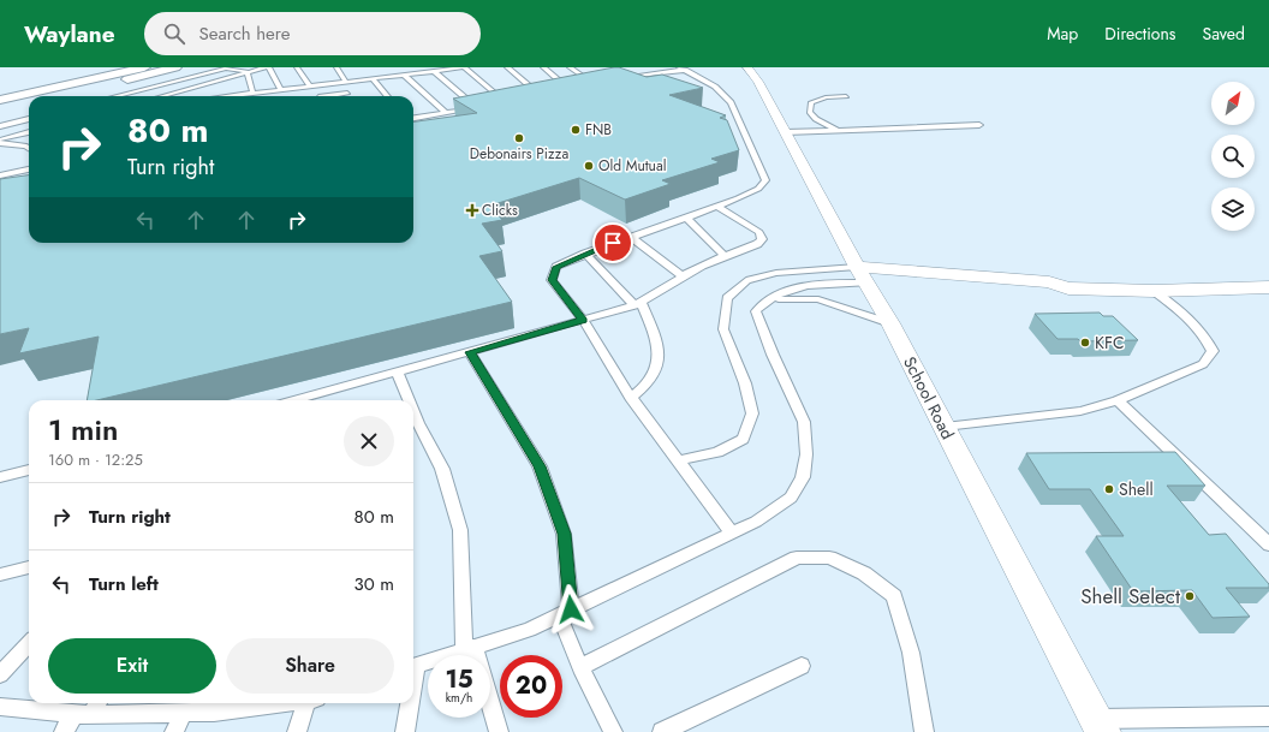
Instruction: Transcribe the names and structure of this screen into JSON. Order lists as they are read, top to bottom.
{
  "streets": {
    "street": ["School Road"]
  },
  "places": {
    "other": [
      "FNB",
      "Debonairs Pizza",
      "Old Mutual",
      "KFC",
      "Shell",
      "Shell Select"
    ],
    "health": ["Clicks"]
  },
  "north": "top right",
  "page": {
    "header": "Waylane",
    "search": "Search here",
    "nav": ["Map", "Directions", "Saved"],
    "turn": ["80 m", "Turn right"],
    "heading": ["1 min", "160 m · 12:25"],
    "list": [
      {
        "name": "Turn right",
        "value": "80 m"
      },
      {
        "name": "Turn left",
        "value": "30 m"
      }
    ],
    "buttons": ["Exit", "Share"],
    "speed": "15 km/h",
    "limit": "20"
  }
}
